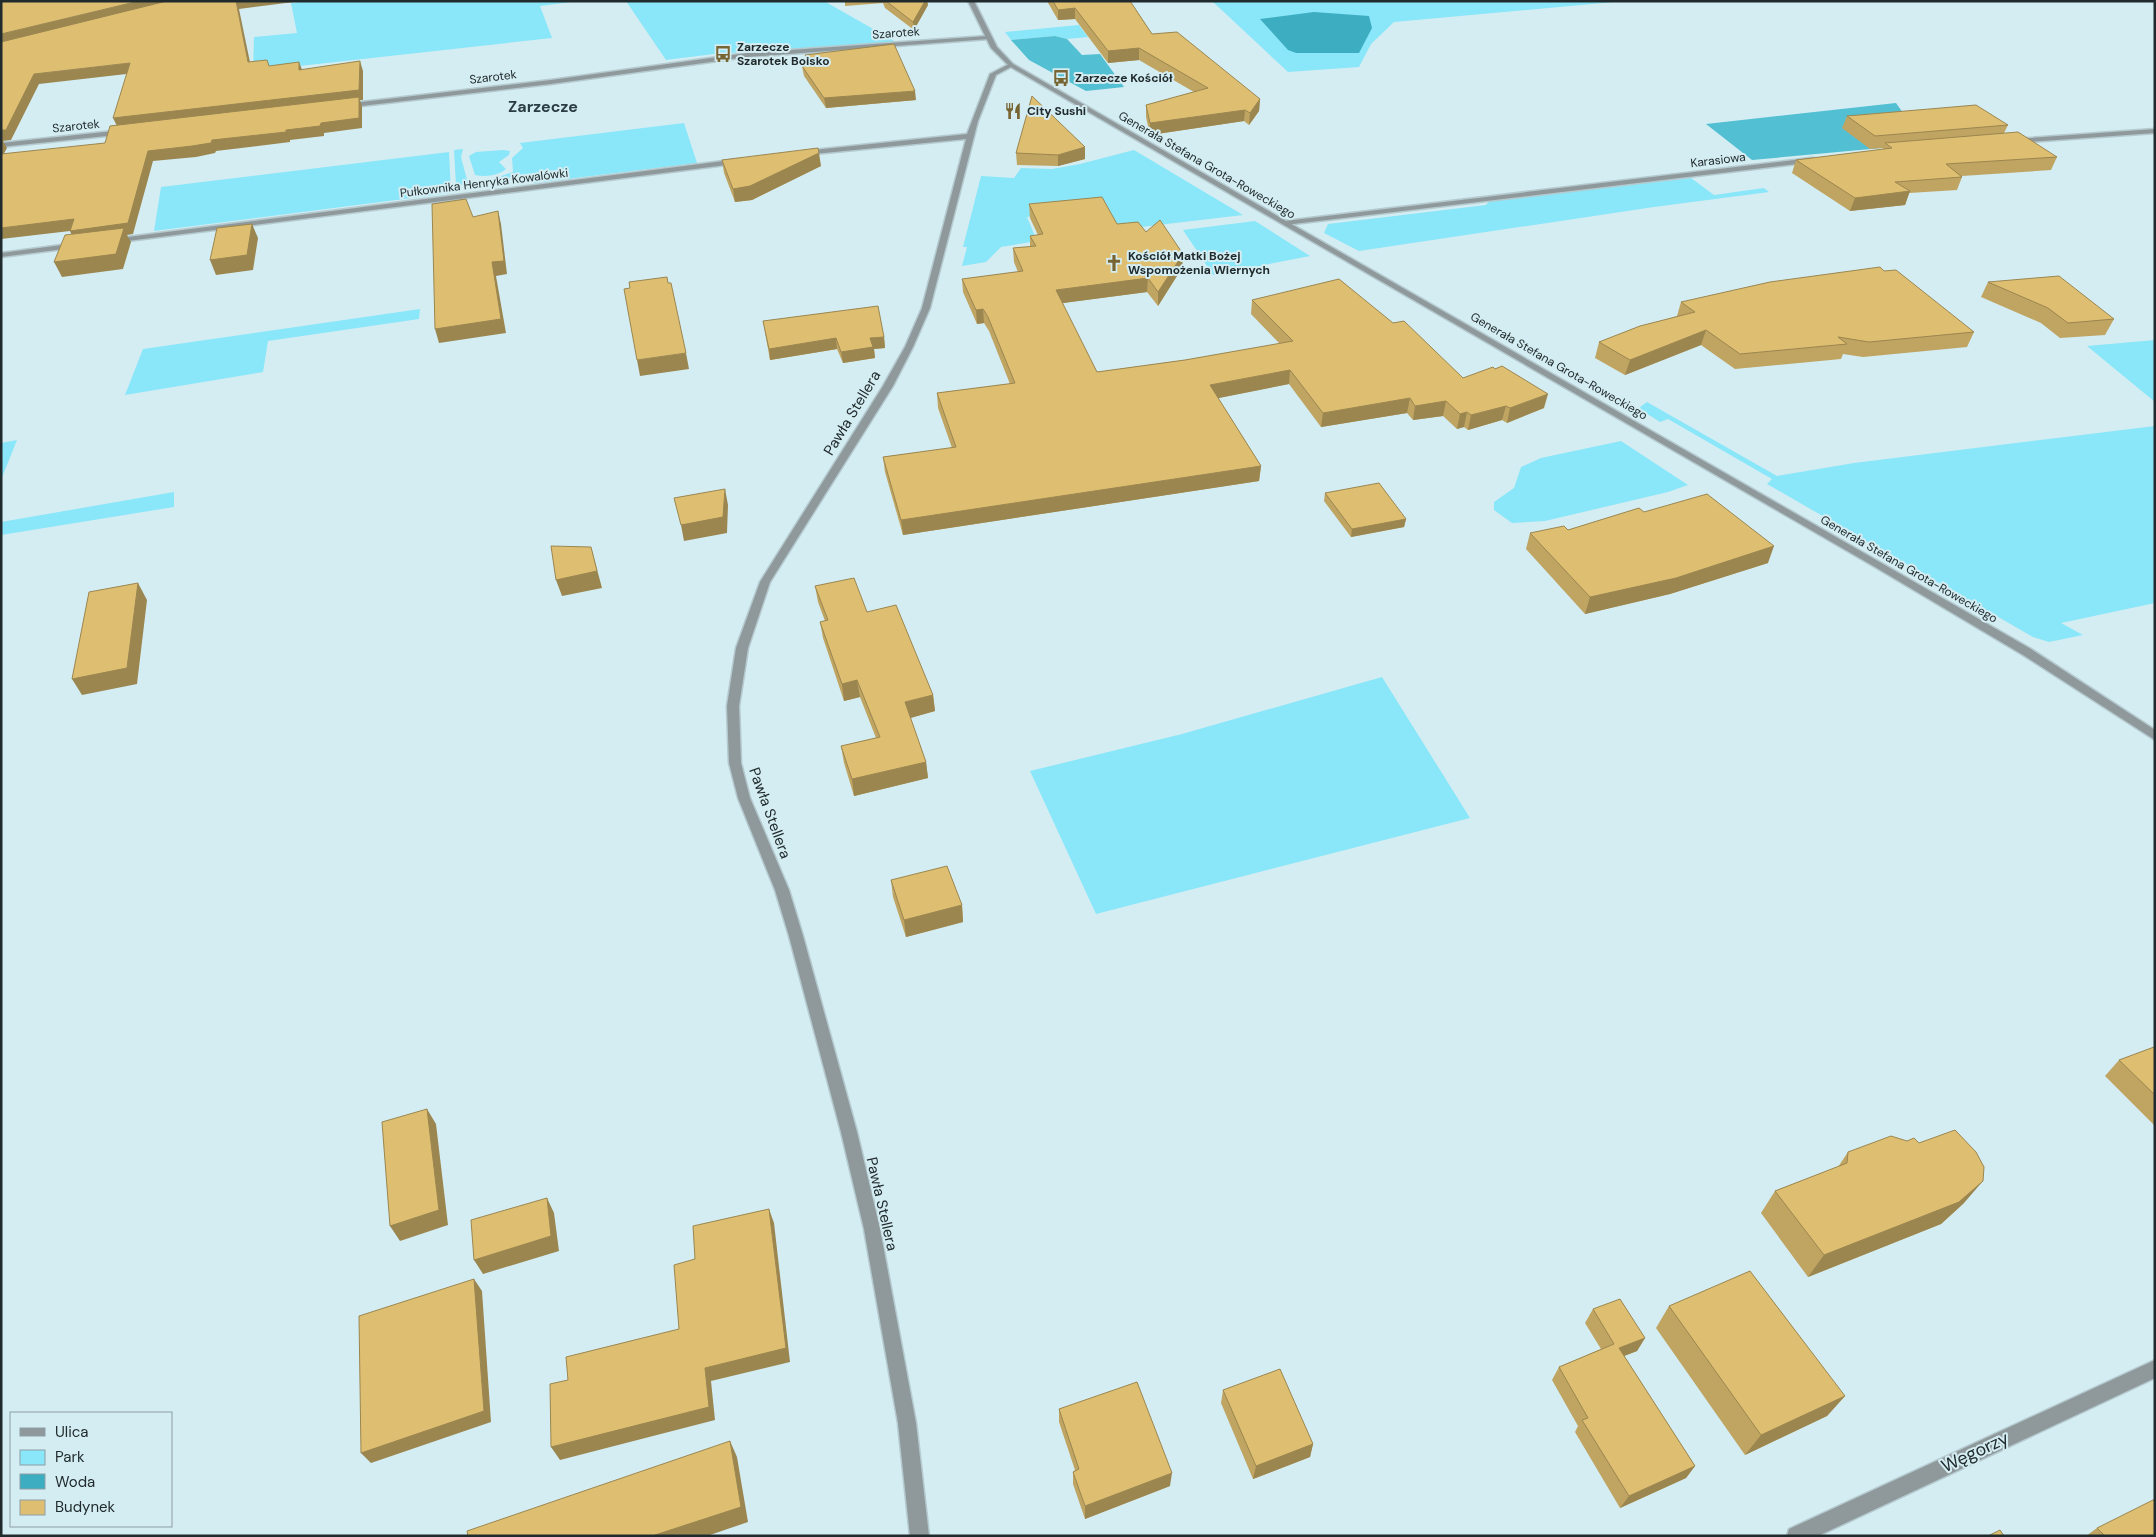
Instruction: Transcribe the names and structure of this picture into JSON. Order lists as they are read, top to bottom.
{
  "streets": {
    "street": [
      "Szarotek",
      "Karasiowa",
      "Generała Stefana Grota-Roweckiego",
      "Pułkownika Henryka Kowalówki",
      "Pawła Stellera",
      "Węgorzy"
    ]
  },
  "crossings": [
    ["Szarotek", "Generała Stefana Grota-Roweckiego"],
    ["Karasiowa", "Generała Stefana Grota-Roweckiego"],
    ["Generała Stefana Grota-Roweckiego", "Pawła Stellera"]
  ],
  "districts": ["Zarzecze"],
  "places": {
    "bus stop": ["Zarzecze Szarotek Boisko", "Zarzecze Kościół"],
    "restaurant": ["City Sushi"],
    "church": ["Kościół Matki Bożej Wspomożenia Wiernych"]
  },
  "legend": [
    "Ulica",
    "Park",
    "Woda",
    "Budynek"
  ]
}
